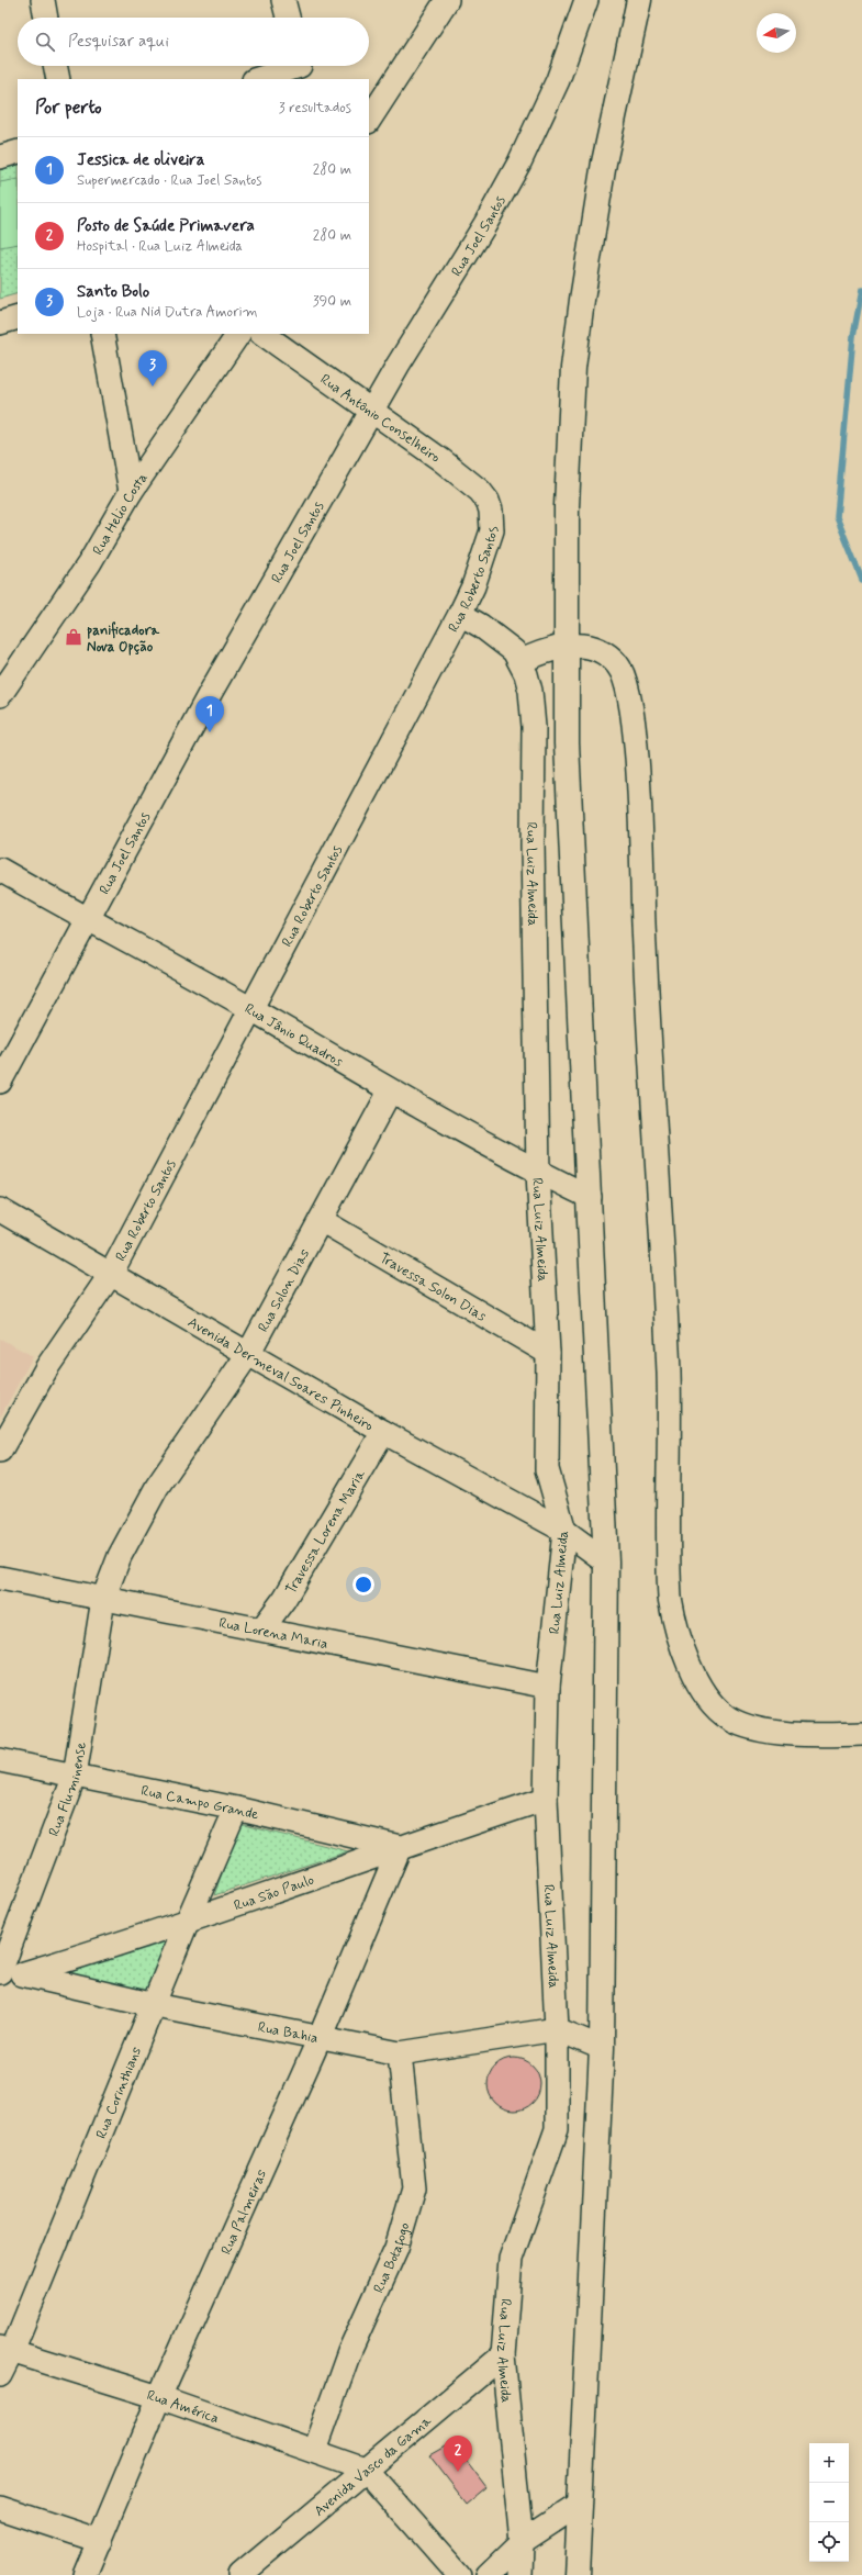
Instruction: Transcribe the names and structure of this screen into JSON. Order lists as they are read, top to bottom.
{
  "streets": {
    "street": [
      "Rua Joel Santos",
      "Rua Antônio Conselheiro",
      "Rua Helio Costa",
      "Rua Roberto Santos",
      "Rua Luiz Almeida",
      "Rua Jânio Quadros",
      "Travessa Solon Dias",
      "Rua Solon Dias",
      "Avenida Dermeval Soares Pinheiro",
      "Travessa Lorena Maria",
      "Rua Lorena Maria",
      "Rua Fluminense",
      "Rua Campo Grande",
      "Rua São Paulo",
      "Rua Bahia",
      "Rua Corinthians",
      "Rua Palmeiras",
      "Rua Botafogo",
      "Rua América",
      "Avenida Vasco da Gama"
    ]
  },
  "crossings": [
    ["Rua Joel Santos", "Rua Antônio Conselheiro"],
    ["Rua Joel Santos", "Rua Jânio Quadros"],
    ["Rua Antônio Conselheiro", "Rua Roberto Santos"],
    ["Rua Roberto Santos", "Rua Luiz Almeida"],
    ["Rua Roberto Santos", "Rua Jânio Quadros"],
    ["Rua Roberto Santos", "Avenida Dermeval Soares Pinheiro"],
    ["Rua Luiz Almeida", "Rua Jânio Quadros"],
    ["Rua Luiz Almeida", "Travessa Solon Dias"],
    ["Rua Luiz Almeida", "Avenida Dermeval Soares Pinheiro"],
    ["Rua Luiz Almeida", "Rua Lorena Maria"],
    ["Rua Luiz Almeida", "Rua São Paulo"],
    ["Rua Luiz Almeida", "Rua Bahia"],
    ["Rua Luiz Almeida", "Avenida Vasco da Gama"],
    ["Rua Jânio Quadros", "Rua Solon Dias"],
    ["Travessa Solon Dias", "Rua Solon Dias"],
    ["Rua Solon Dias", "Avenida Dermeval Soares Pinheiro"],
    ["Rua Solon Dias", "Rua Lorena Maria"],
    ["Rua Solon Dias", "Rua Fluminense"],
    ["Avenida Dermeval Soares Pinheiro", "Travessa Lorena Maria"],
    ["Travessa Lorena Maria", "Rua Lorena Maria"],
    ["Rua Lorena Maria", "Rua Fluminense"],
    ["Rua Fluminense", "Rua Campo Grande"],
    ["Rua Fluminense", "Rua São Paulo"],
    ["Rua Fluminense", "Rua Bahia"],
    ["Rua Campo Grande", "Rua São Paulo"],
    ["Rua Campo Grande", "Rua Corinthians"],
    ["Rua Campo Grande", "Rua Palmeiras"],
    ["Rua São Paulo", "Rua Bahia"],
    ["Rua São Paulo", "Rua Corinthians"],
    ["Rua São Paulo", "Rua Palmeiras"],
    ["Rua Bahia", "Rua Corinthians"],
    ["Rua Bahia", "Rua Palmeiras"],
    ["Rua Bahia", "Rua Botafogo"],
    ["Rua Corinthians", "Rua América"],
    ["Rua Palmeiras", "Rua América"],
    ["Rua Botafogo", "Rua América"],
    ["Rua América", "Avenida Vasco da Gama"]
  ],
  "places": {
    "shop": ["panificadora Nova Opção"]
  },
  "north": "left",
  "page": {
    "search": "Pesquisar aqui",
    "heading": ["Por perto", "3 resultados"],
    "list": [
      {
        "mark": "1",
        "name": "Jessica de oliveira",
        "note": "Supermercado · Rua Joel Santos",
        "value": "280 m"
      },
      {
        "mark": "2",
        "name": "Posto de Saúde Primavera",
        "note": "Hospital · Rua Luiz Almeida",
        "value": "280 m"
      },
      {
        "mark": "3",
        "name": "Santo Bolo",
        "note": "Loja · Rua Nid Dutra Amorim",
        "value": "390 m"
      }
    ],
    "pins": ["3", "1", "2"],
    "map_buttons": ["+", "−"]
  }
}
